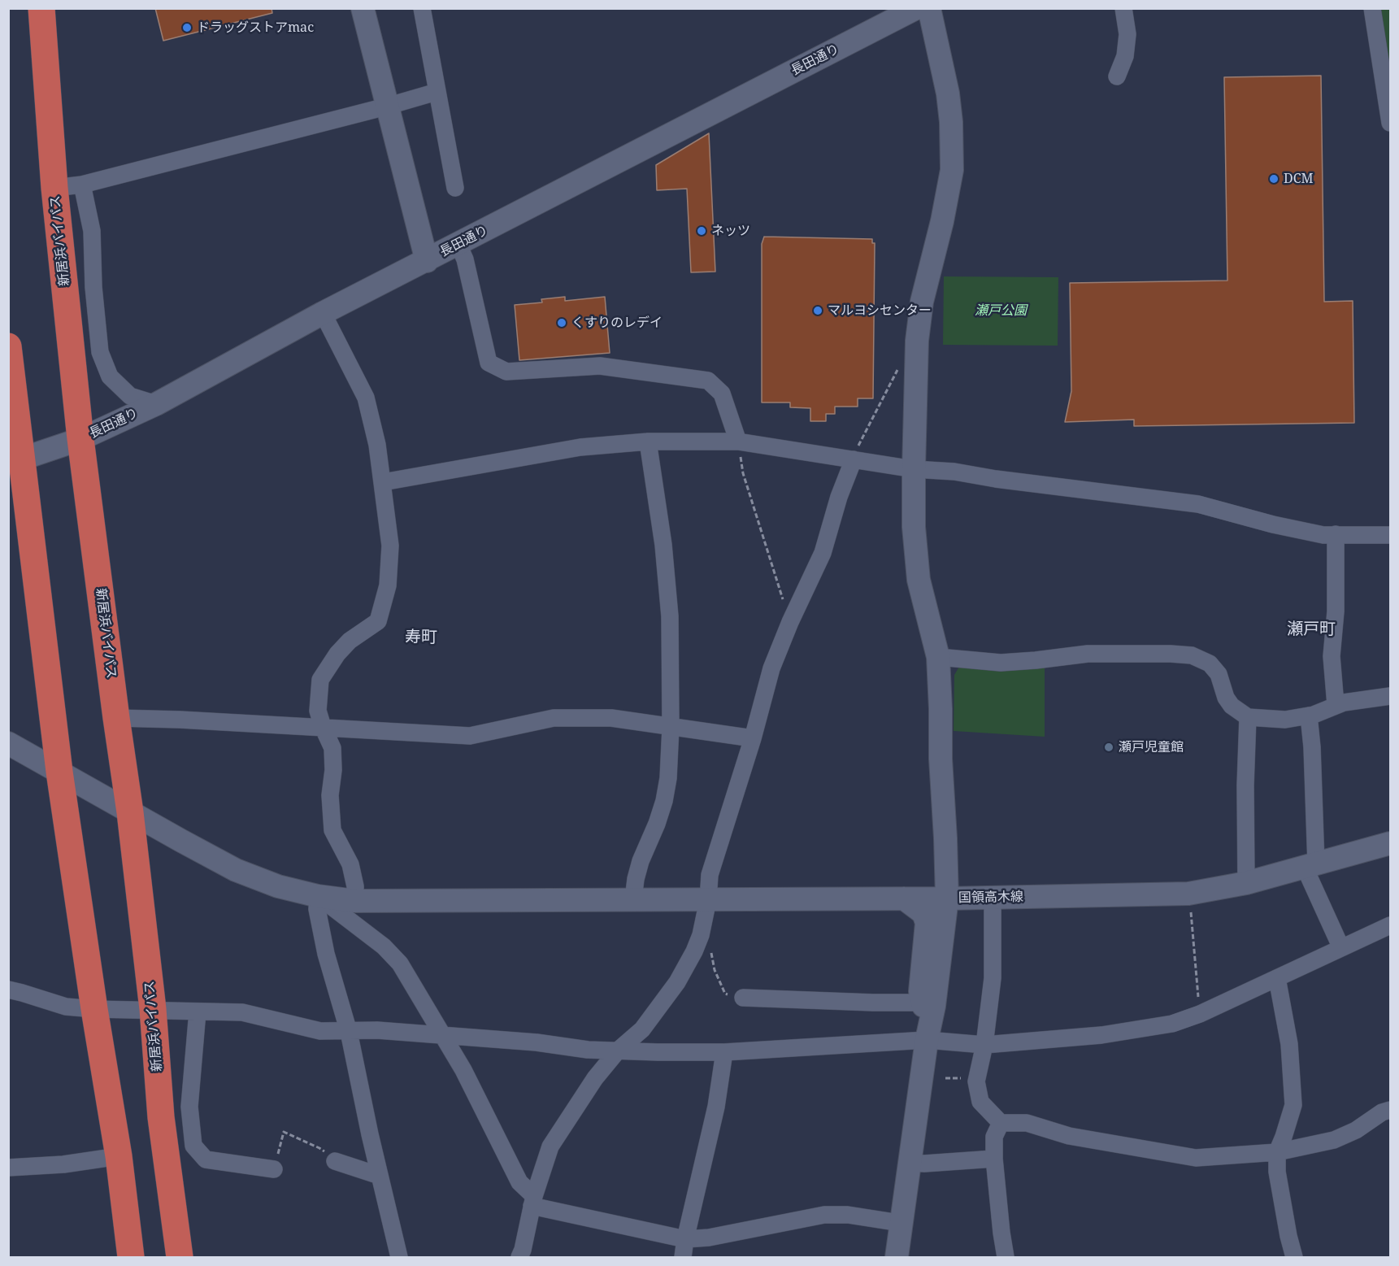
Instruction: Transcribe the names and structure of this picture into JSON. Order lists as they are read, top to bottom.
{
  "streets": {
    "highway": ["新居浜バイパス"],
    "street": ["長田通り", "国領高木線"]
  },
  "crossings": [
    ["長田通り", "新居浜バイパス"]
  ],
  "districts": ["瀬戸町", "寿町"],
  "parks": ["瀬戸公園"],
  "places": [
    "ドラッグストアmac",
    "DCM",
    "ネッツ",
    "マルヨシセンター",
    "くすりのレデイ",
    "瀬戸児童館"
  ]
}
